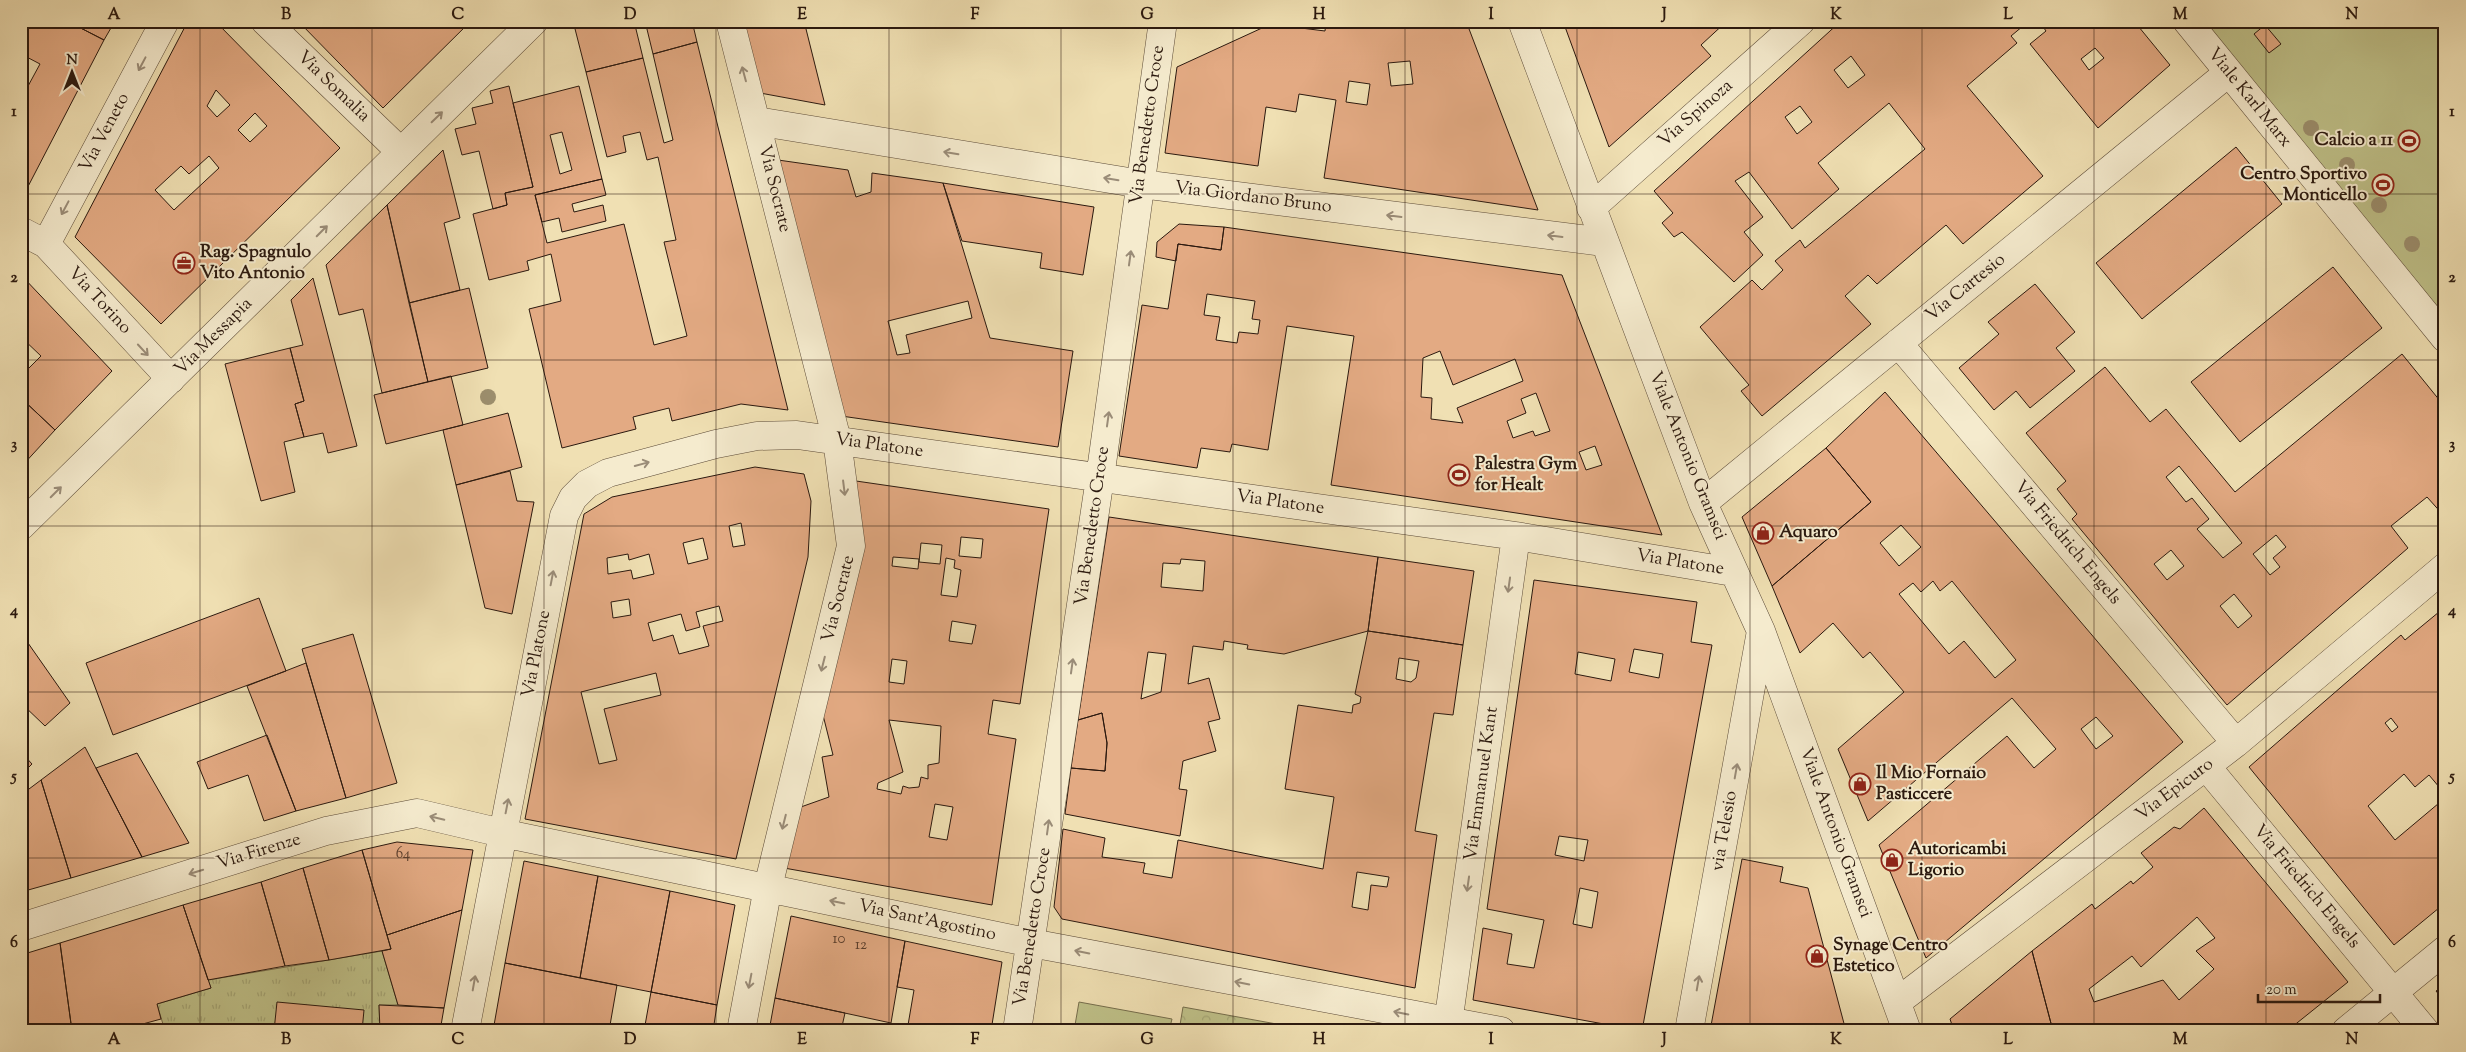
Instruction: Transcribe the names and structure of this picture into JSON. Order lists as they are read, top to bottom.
{
  "streets": {
    "street": [
      "Via Somalia",
      "Viale Karl Marx",
      "Via Spinoza",
      "Via Benedetto Croce",
      "Via Veneto",
      "Via Socrate",
      "Via Giordano Bruno",
      "Via Cartesio",
      "Via Torino",
      "Via Messapia",
      "Via Platone",
      "Viale Antonio Gramsci",
      "Via Friedrich Engels",
      "Via Emmanuel Kant",
      "Via Epicuro",
      "via Telesio",
      "Via Firenze",
      "Via Sant'Agostino"
    ]
  },
  "crossings": [
    ["Via Somalia", "Via Messapia"],
    ["Viale Karl Marx", "Via Cartesio"],
    ["Via Spinoza", "Viale Antonio Gramsci"],
    ["Via Benedetto Croce", "Via Giordano Bruno"],
    ["Via Benedetto Croce", "Via Platone"],
    ["Via Benedetto Croce", "Via Sant'Agostino"],
    ["Via Veneto", "Via Torino"],
    ["Via Socrate", "Via Giordano Bruno"],
    ["Via Socrate", "Via Platone"],
    ["Via Socrate", "Via Sant'Agostino"],
    ["Via Giordano Bruno", "Viale Antonio Gramsci"],
    ["Via Cartesio", "Viale Antonio Gramsci"],
    ["Via Cartesio", "Via Friedrich Engels"],
    ["Via Torino", "Via Messapia"],
    ["Via Platone", "Viale Antonio Gramsci"],
    ["Via Platone", "Via Emmanuel Kant"],
    ["Via Platone", "Via Firenze"],
    ["Via Platone", "Via Sant'Agostino"],
    ["Viale Antonio Gramsci", "Via Epicuro"],
    ["Viale Antonio Gramsci", "via Telesio"],
    ["Via Friedrich Engels", "Via Epicuro"],
    ["Via Emmanuel Kant", "Via Sant'Agostino"],
    ["Via Firenze", "Via Sant'Agostino"]
  ],
  "one_way": [
    "Via Benedetto Croce",
    "Via Veneto",
    "Via Giordano Bruno",
    "Via Torino",
    "Via Messapia",
    "Via Platone",
    "Via Emmanuel Kant",
    "via Telesio",
    "Via Firenze",
    "Via Sant'Agostino"
  ],
  "places": {
    "sports": ["Calcio a 11", "Centro Sportivo Monticello", "Palestra Gym for Healt"],
    "office": ["Rag. Spagnulo Vito Antonio"],
    "shop": [
      "Aquaro",
      "Il Mio Fornaio Pasticcere",
      "Autoricambi Ligorio",
      "Synage Centro Estetico"
    ]
  },
  "house_numbers": ["64", "10", "12"],
  "scale_bar": "20 m",
  "north": "top",
  "grid": {
    "columns": [
      "A",
      "B",
      "C",
      "D",
      "E",
      "F",
      "G",
      "H",
      "I",
      "J",
      "K",
      "L",
      "M",
      "N"
    ],
    "rows": [
      "1",
      "2",
      "3",
      "4",
      "5",
      "6"
    ]
  }
}
